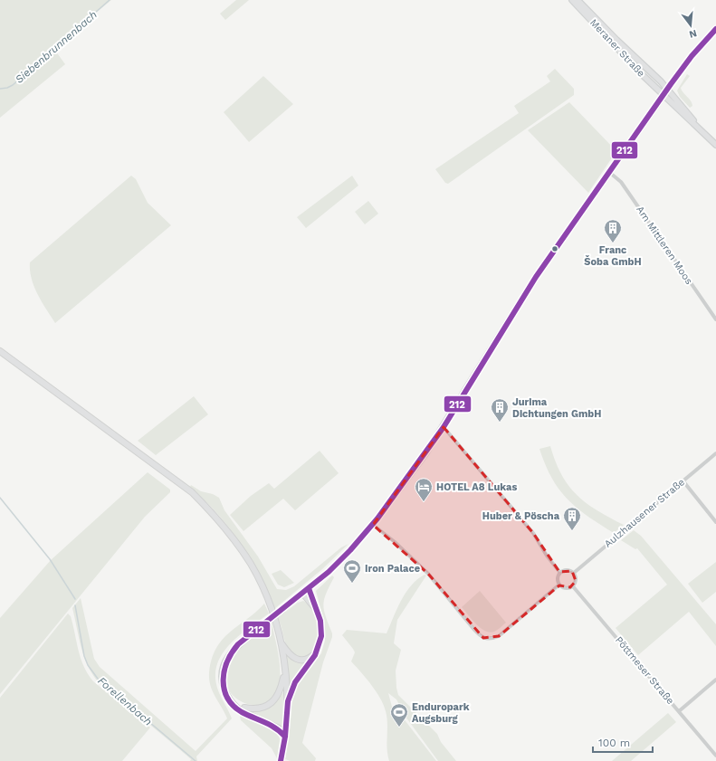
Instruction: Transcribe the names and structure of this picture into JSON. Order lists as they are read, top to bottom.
{
  "streets": {
    "main road": ["Meraner Straße"],
    "street": ["Am Mittleren Moos", "Aulzhausener Straße", "Pöttmeser Straße"]
  },
  "crossings": [
    ["Aulzhausener Straße", "Pöttmeser Straße"]
  ],
  "water": ["Siebenbrunnenbach", "Forellenbach"],
  "places": {
    "building": ["Franc Šoba GmbH", "Jurima Dichtungen GmbH", "Huber & Pöscha"],
    "hotel": ["HOTEL A8 Lukas"],
    "sports": ["Iron Palace", "Enduropark Augsburg"]
  },
  "lines": ["transit line 212"],
  "scale_bar": "100 m",
  "north": "bottom"
}
